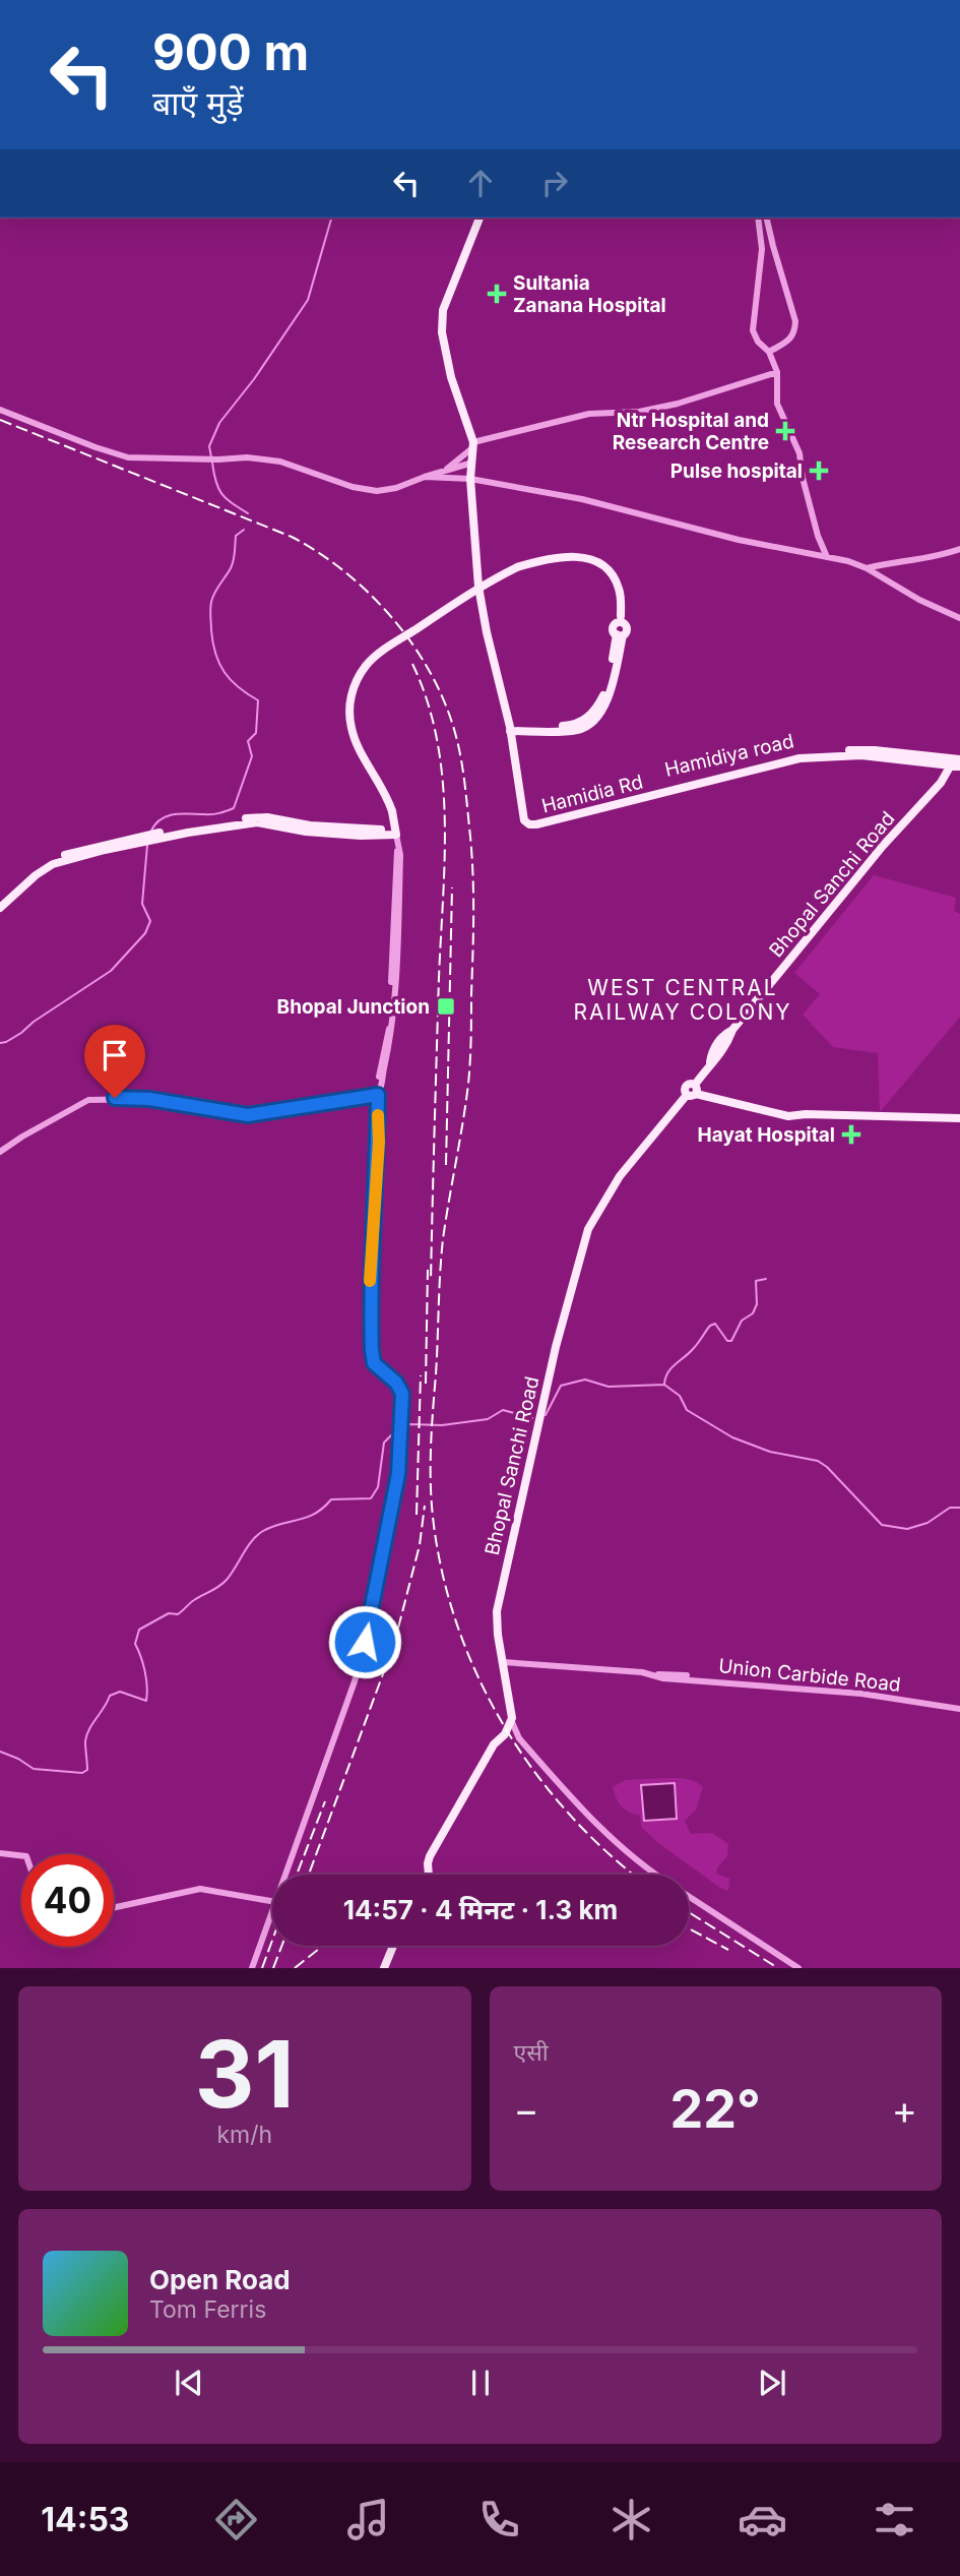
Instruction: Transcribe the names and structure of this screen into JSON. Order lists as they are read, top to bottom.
{
  "streets": {
    "main road": ["Hamidiya road", "Hamidia Rd", "Bhopal Sanchi Road"],
    "street": ["Union Carbide Road"]
  },
  "crossings": [
    ["Hamidiya road", "Hamidia Rd"],
    ["Hamidiya road", "Bhopal Sanchi Road"],
    ["Bhopal Sanchi Road", "Union Carbide Road"]
  ],
  "districts": ["WEST CENTRAL RAILWAY COLONY"],
  "places": {
    "health": [
      "Sultania Zanana Hospital",
      "Ntr Hospital and Research Centre",
      "Pulse hospital",
      "Hayat Hospital"
    ],
    "transit": ["Bhopal Junction"]
  },
  "page": {
    "turn": ["900 m", "बाएँ मुड़ें"],
    "limit": "40",
    "trip": "14:57 · 4 मिनट · 1.3 km",
    "tile": [
      ["31", "km/h"],
      "एसी"
    ],
    "heat": ["−", "22°", "+"],
    "song": ["Open Road", "Tom Ferris"],
    "tabs": "14:53"
  }
}
